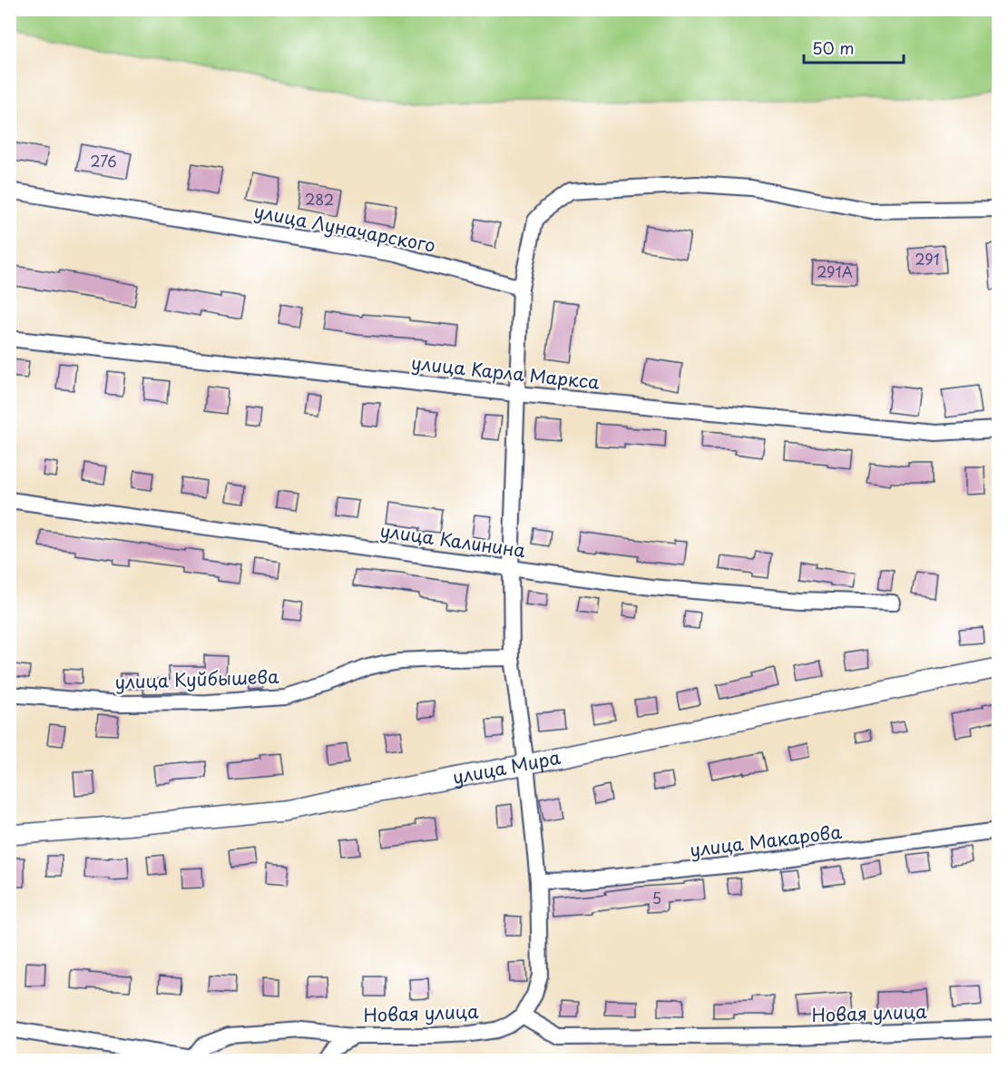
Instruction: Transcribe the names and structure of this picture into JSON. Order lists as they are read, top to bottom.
{
  "streets": {
    "street": [
      "улица Луначарского",
      "улица Карла Маркса",
      "улица Калинина",
      "улица Куйбышева",
      "улица Мира",
      "улица Макарова",
      "Новая улица"
    ]
  },
  "house_numbers": [
    "276",
    "282",
    "291",
    "291А",
    "5"
  ],
  "scale_bar": "50 m"
}
